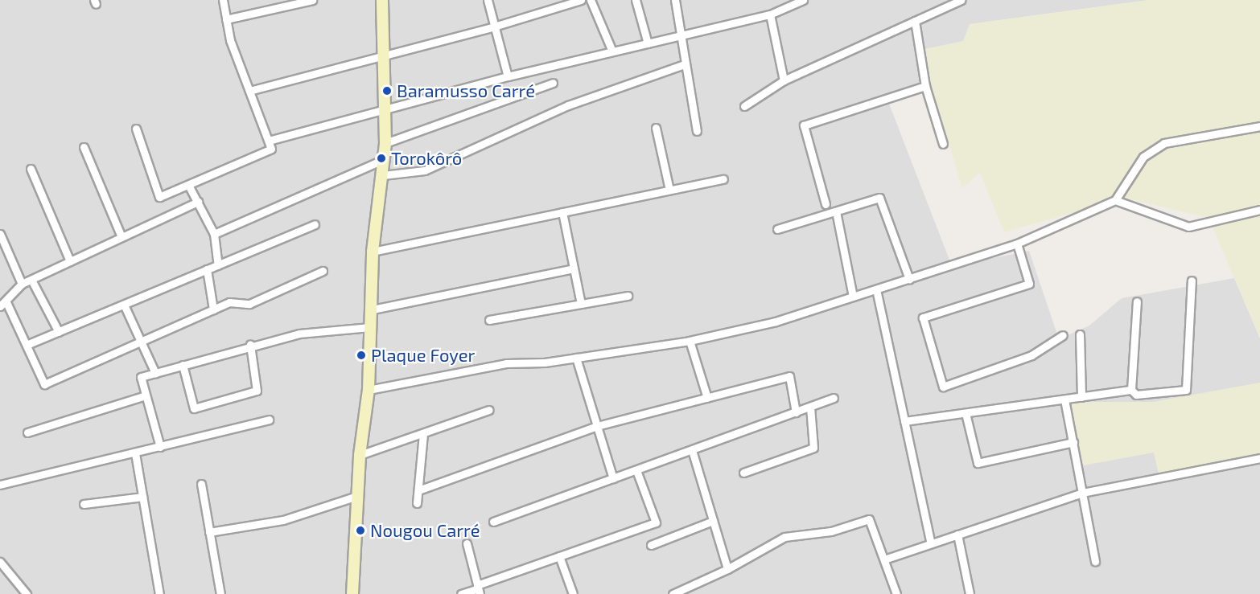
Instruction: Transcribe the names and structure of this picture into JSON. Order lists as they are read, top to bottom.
{
  "places": [
    "Baramusso Carré",
    "Torokôrô",
    "Plaque Foyer",
    "Nougou Carré"
  ]
}
